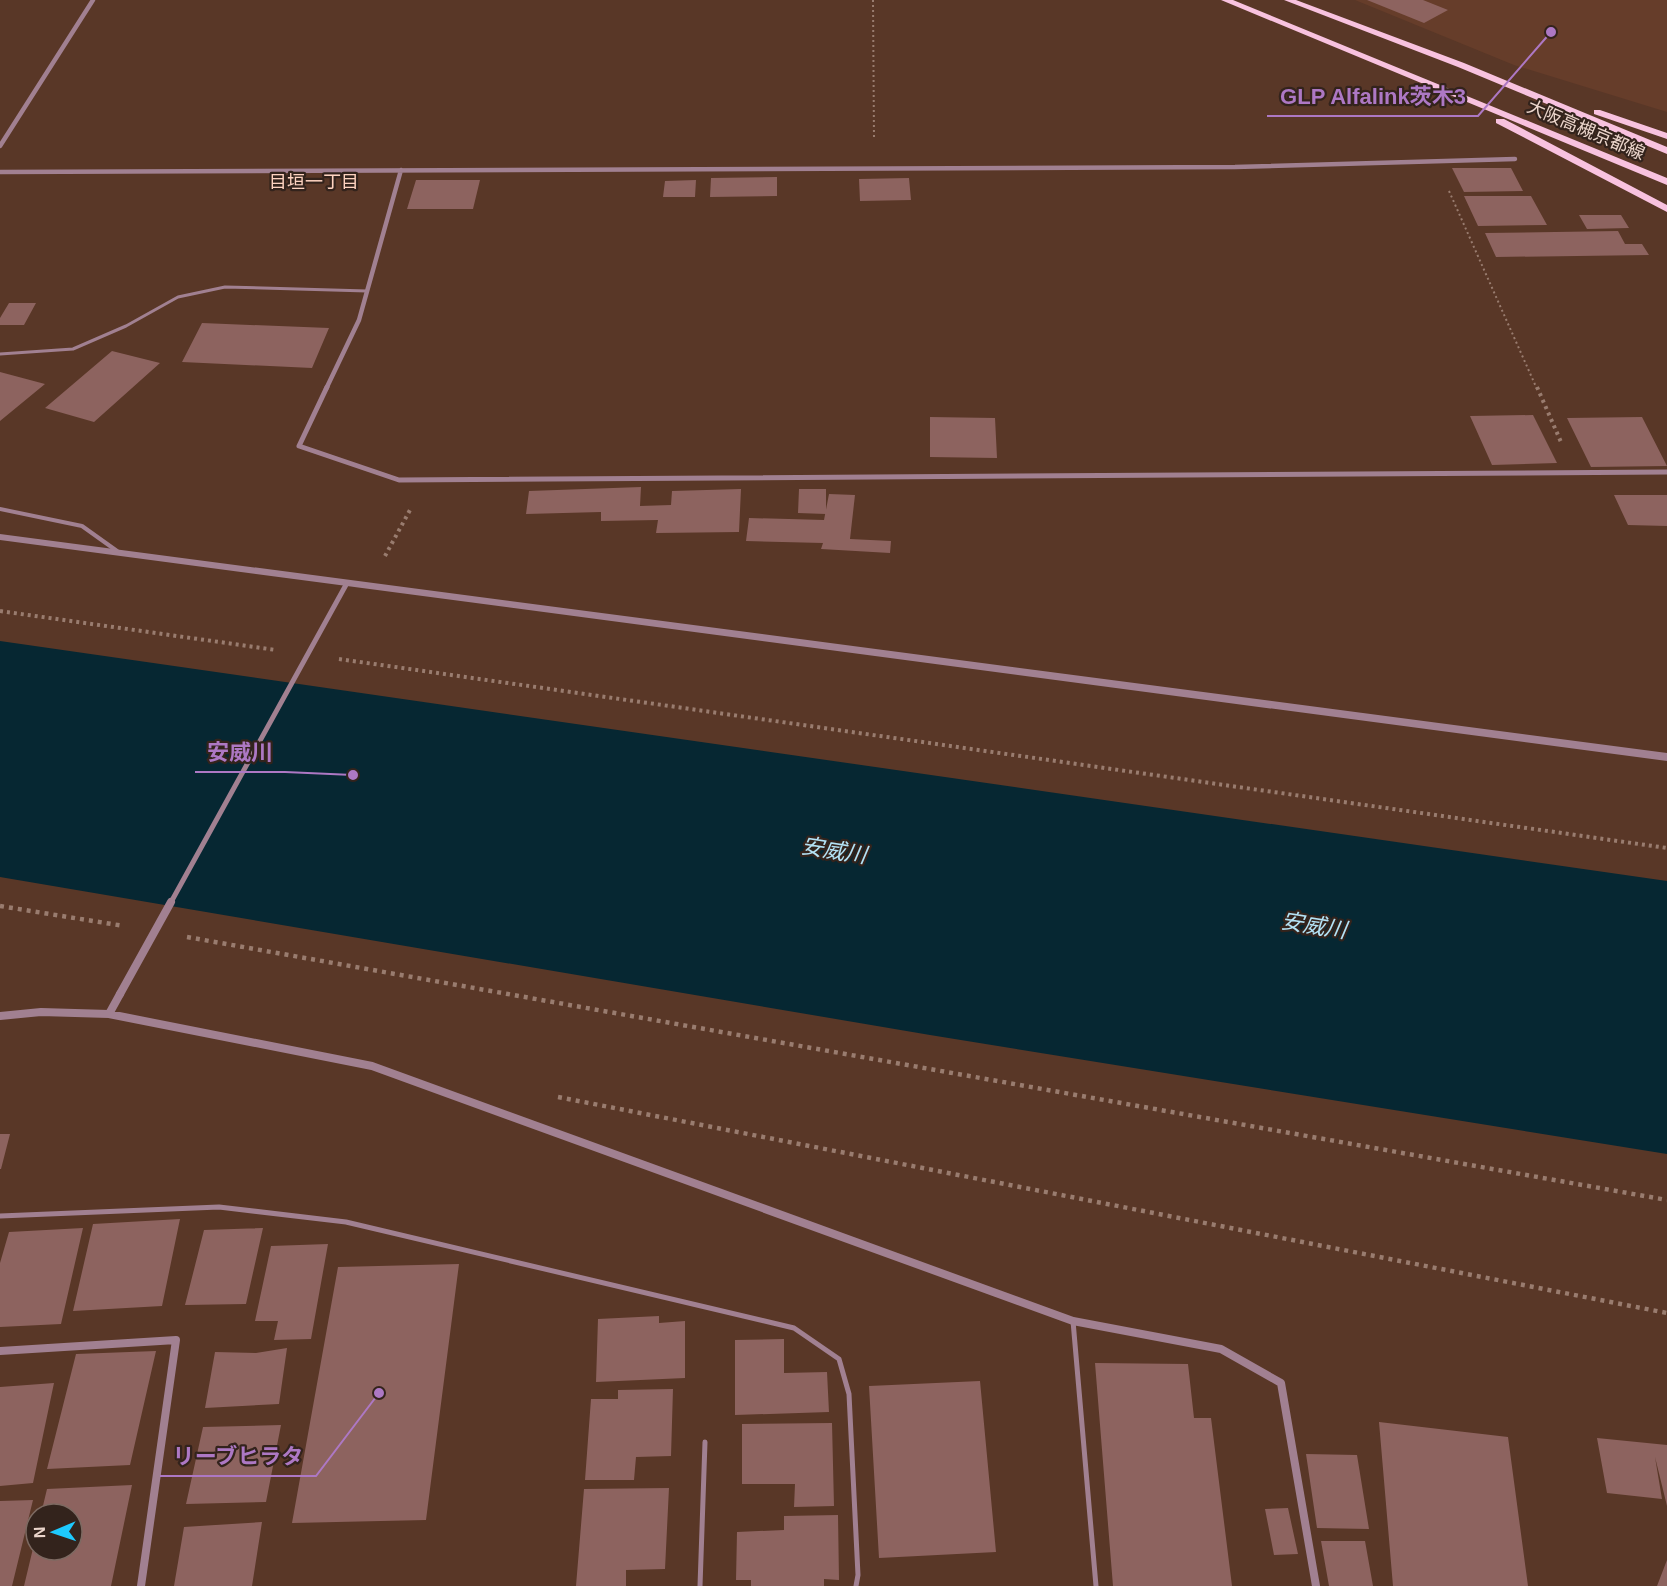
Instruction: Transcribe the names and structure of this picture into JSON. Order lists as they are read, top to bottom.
{
  "streets": {
    "main road": ["大阪高槻京都線"]
  },
  "districts": ["目垣一丁目"],
  "water": ["安威川"],
  "places": ["GLP Alfalink茨木3", "安威川", "リーブヒラタ"],
  "north": "left"
}
